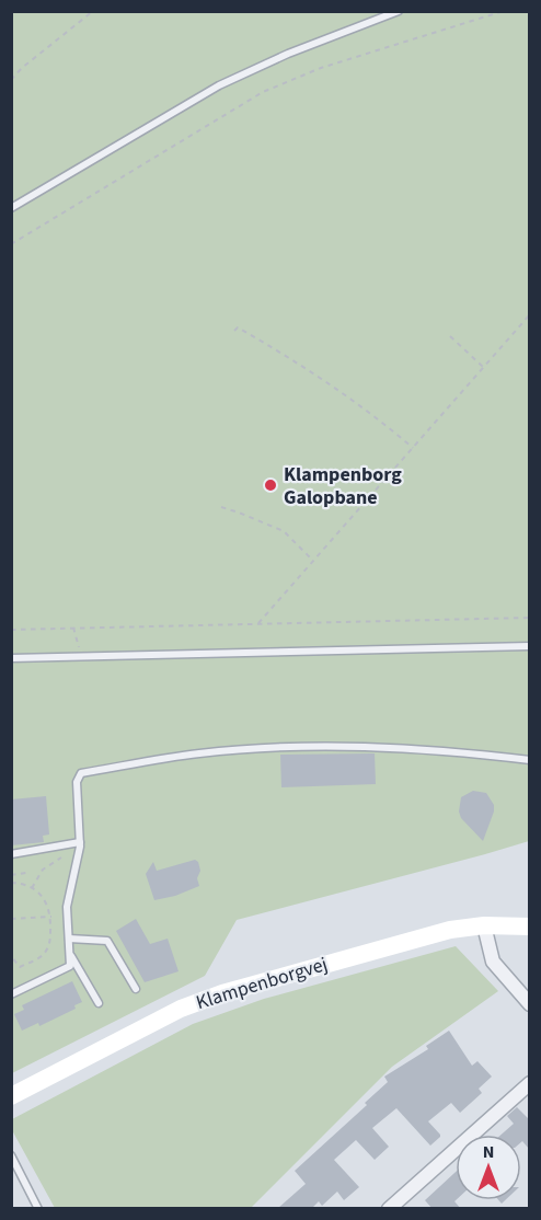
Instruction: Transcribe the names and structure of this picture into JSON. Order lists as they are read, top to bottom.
{
  "streets": {
    "street": ["Klampenborgvej"]
  },
  "places": ["Klampenborg Galopbane"],
  "north": "top"
}
